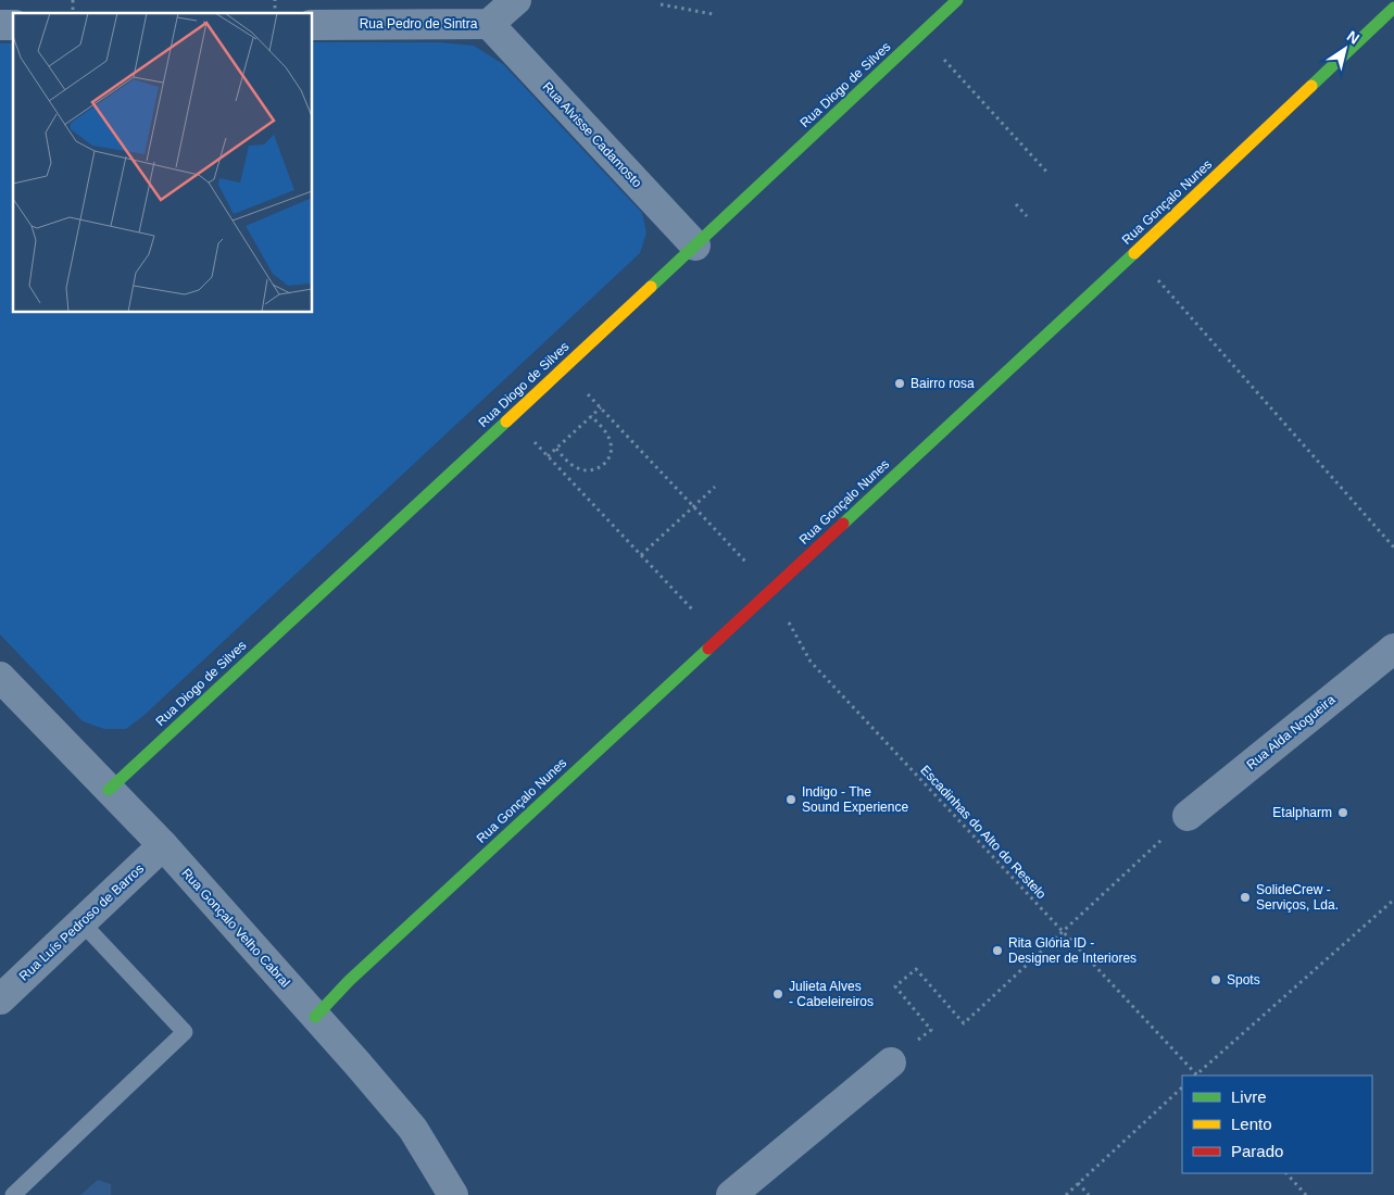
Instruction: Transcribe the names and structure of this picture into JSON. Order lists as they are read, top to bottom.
{
  "streets": {
    "street": [
      "Rua Pedro de Sintra",
      "Rua Diogo de Silves",
      "Rua Alvisse Cadamosto",
      "Rua Gonçalo Nunes",
      "Rua Alda Nogueira",
      "Rua Luís Pedroso de Barros",
      "Rua Gonçalo Velho Cabral"
    ],
    "path": ["Escadinhas do Alto do Restelo"]
  },
  "crossings": [
    ["Rua Pedro de Sintra", "Rua Alvisse Cadamosto"],
    ["Rua Diogo de Silves", "Rua Alvisse Cadamosto"],
    ["Rua Diogo de Silves", "Rua Gonçalo Velho Cabral"],
    ["Rua Gonçalo Nunes", "Escadinhas do Alto do Restelo"],
    ["Rua Gonçalo Nunes", "Rua Gonçalo Velho Cabral"],
    ["Rua Luís Pedroso de Barros", "Rua Gonçalo Velho Cabral"]
  ],
  "places": [
    "Bairro rosa",
    "Indigo - The Sound Experience",
    "Etalpharm",
    "SolideCrew - Serviços, Lda.",
    "Rita Glória ID - Designer de Interiores",
    "Spots",
    "Julieta Alves - Cabeleireiros"
  ],
  "legend": ["Livre", "Lento", "Parado"],
  "north": "top right"
}
